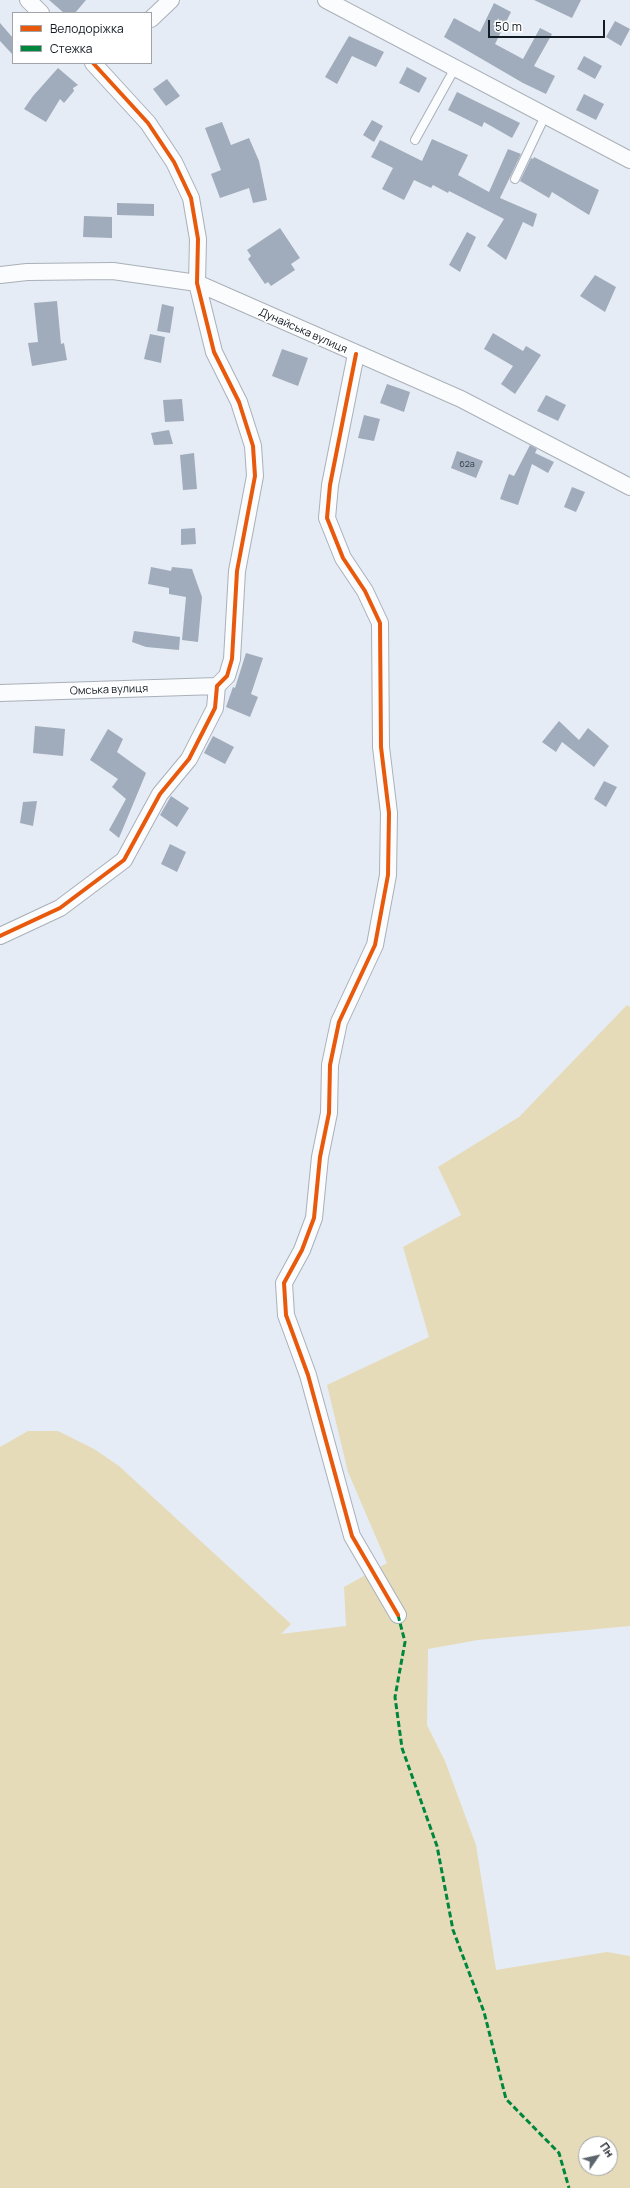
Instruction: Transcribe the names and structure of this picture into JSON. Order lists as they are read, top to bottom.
{
  "streets": {
    "street": ["Дунайська вулиця", "Омська вулиця"]
  },
  "house_numbers": ["62а"],
  "legend": ["Велодоріжка", "Стежка"],
  "scale_bar": "50 m",
  "north": "top right"
}
